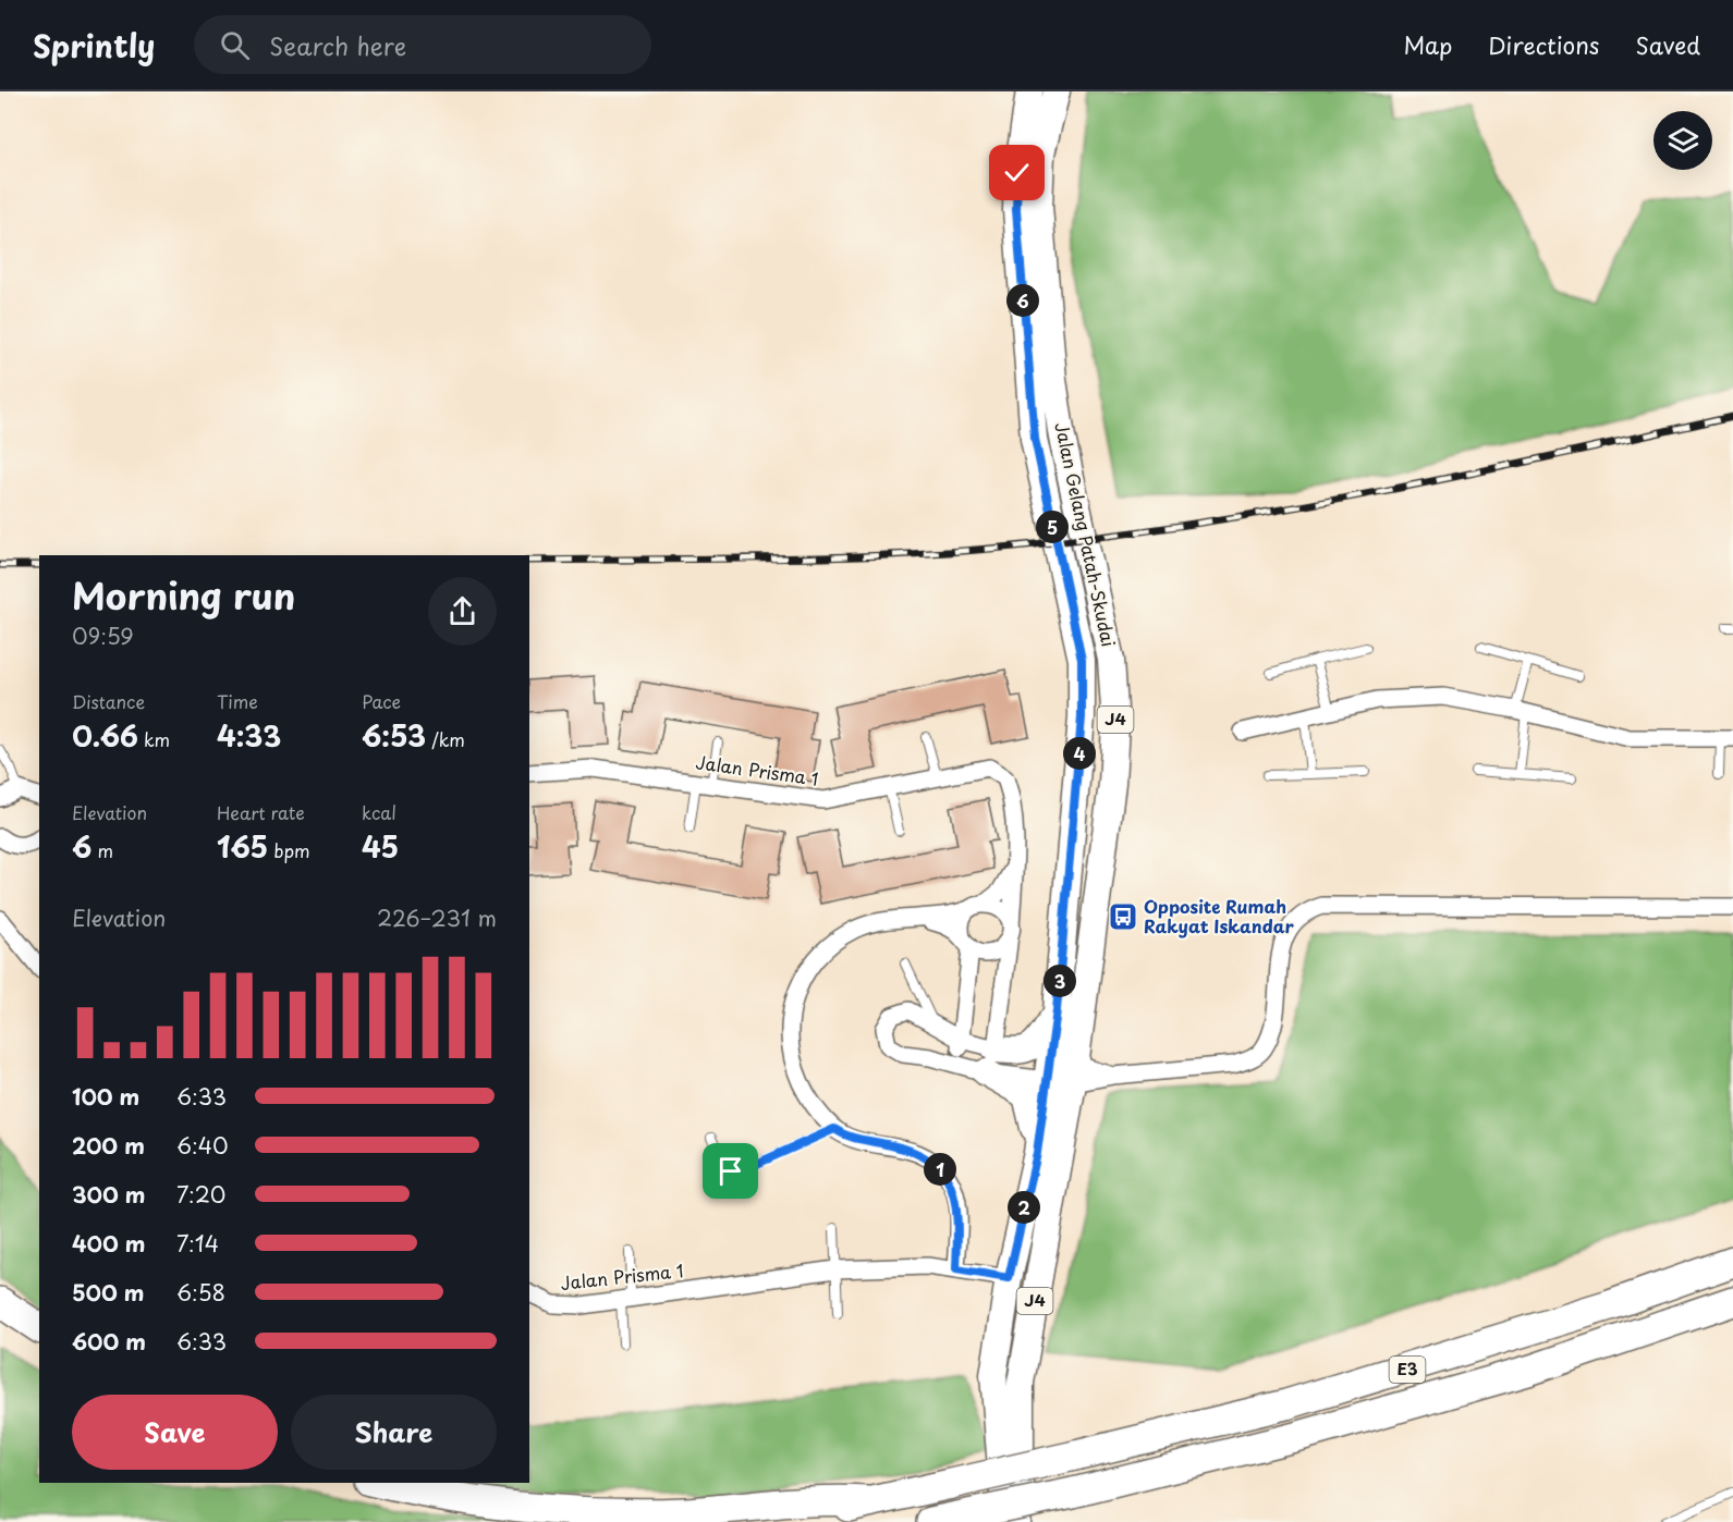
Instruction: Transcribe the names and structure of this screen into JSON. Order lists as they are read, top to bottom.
{
  "streets": {
    "highway": ["E3"],
    "main road": ["Jalan Gelang Patah-Skudai", "J4"],
    "street": ["Jalan Prisma 1"]
  },
  "crossings": [
    ["Jalan Gelang Patah-Skudai", "Jalan Prisma 1"]
  ],
  "places": {
    "bus stop": ["Opposite Rumah Rakyat Iskandar"]
  },
  "page": {
    "header": "Sprintly",
    "search": "Search here",
    "nav": ["Map", "Directions", "Saved"],
    "pins": [
      "6",
      "5",
      "4",
      "3",
      "1",
      "2"
    ],
    "heading": ["Morning run", "09:59"],
    "stats": [
      ["Distance", "0.66 km"],
      ["Time", "4:33"],
      ["Pace", "6:53 /km"],
      ["Elevation", "6 m"],
      ["Heart rate", "165 bpm"],
      ["kcal", "45"]
    ],
    "chart": ["Elevation", "226–231 m"],
    "list": [
      {
        "name": "100 m",
        "note": "6:33"
      },
      {
        "name": "200 m",
        "note": "6:40"
      },
      {
        "name": "300 m",
        "note": "7:20"
      },
      {
        "name": "400 m",
        "note": "7:14"
      },
      {
        "name": "500 m",
        "note": "6:58"
      },
      {
        "name": "600 m",
        "note": "6:33"
      }
    ],
    "buttons": ["Save", "Share"]
  }
}
